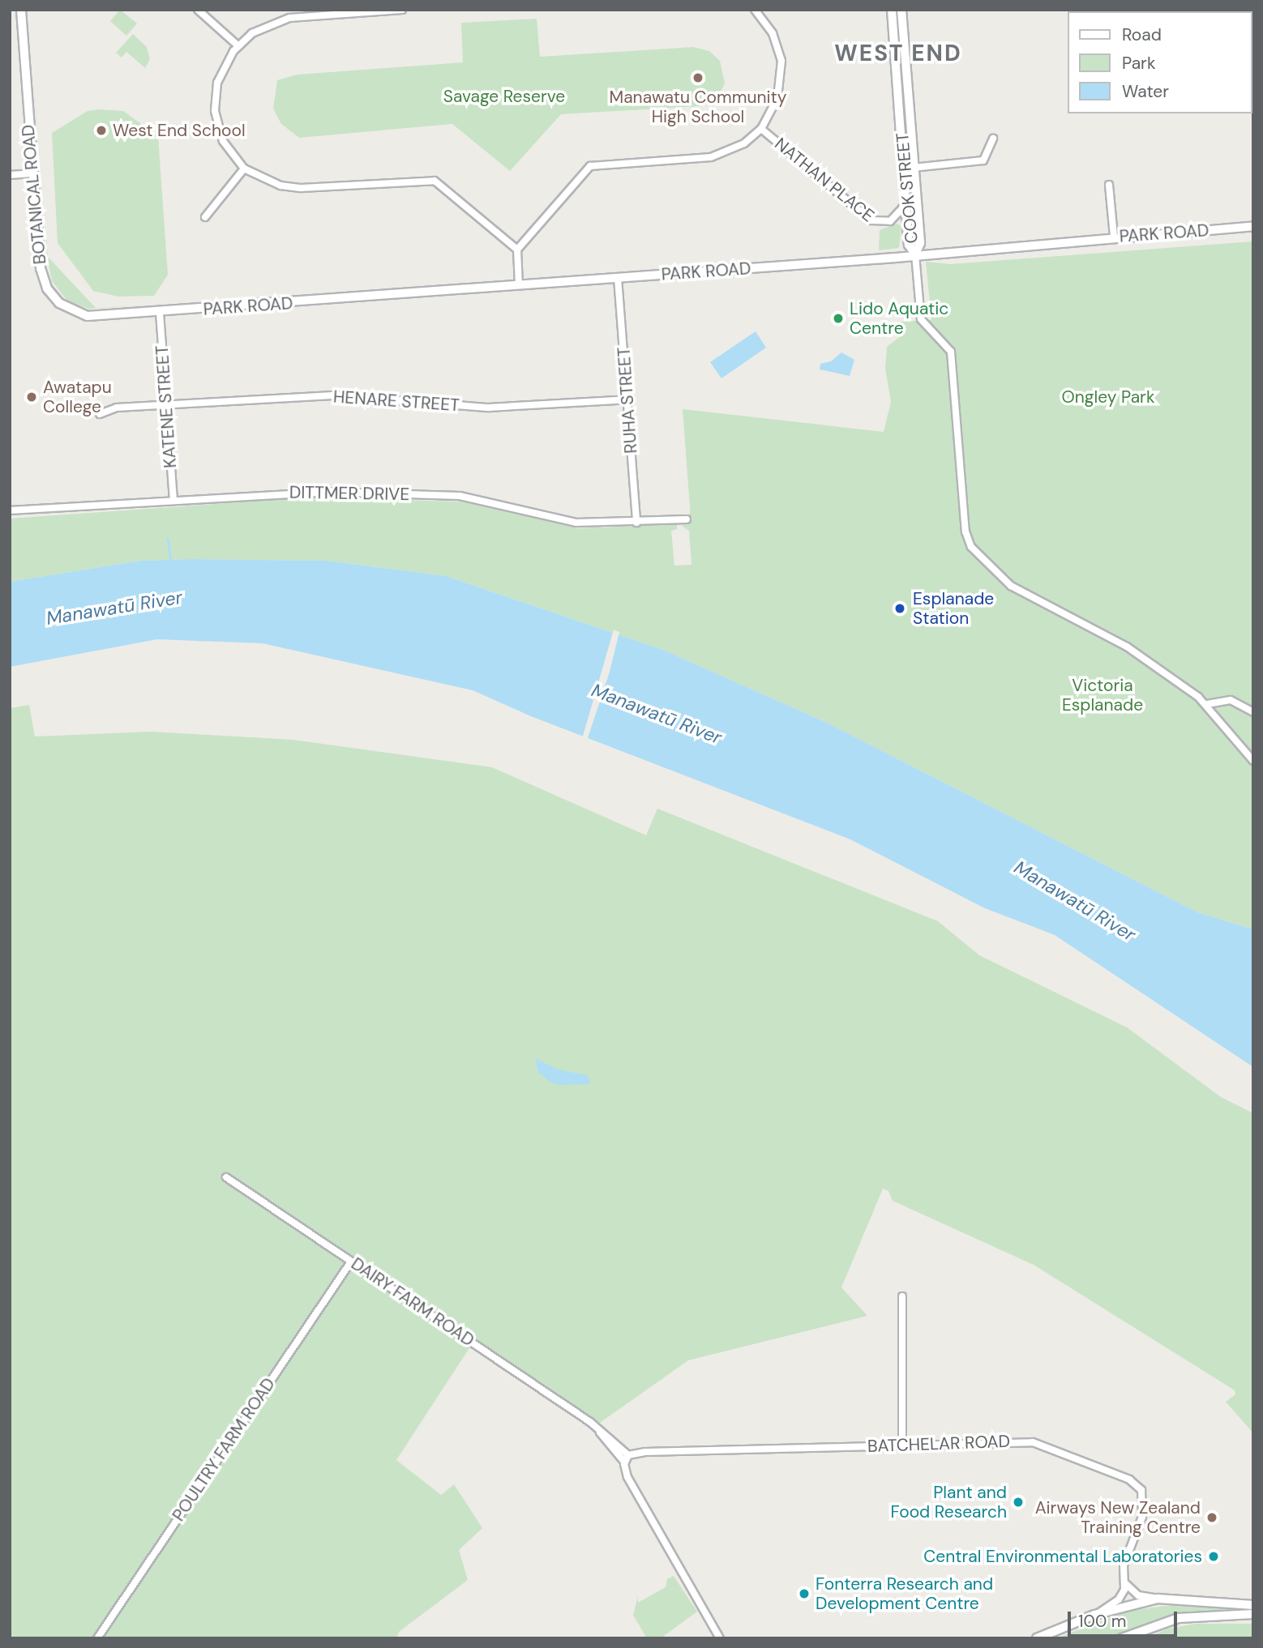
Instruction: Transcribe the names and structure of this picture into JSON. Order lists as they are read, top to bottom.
{
  "streets": {
    "main road": ["BOTANICAL ROAD", "PARK ROAD"],
    "street": [
      "NATHAN PLACE",
      "COOK STREET",
      "RUHA STREET",
      "HENARE STREET",
      "KATENE STREET",
      "DITTMER DRIVE",
      "DAIRY FARM ROAD",
      "BATCHELAR ROAD",
      "POULTRY FARM ROAD"
    ]
  },
  "crossings": [
    ["NATHAN PLACE", "COOK STREET"],
    ["COOK STREET", "PARK ROAD"],
    ["BOTANICAL ROAD", "PARK ROAD"],
    ["BOTANICAL ROAD", "KATENE STREET"],
    ["PARK ROAD", "RUHA STREET"],
    ["PARK ROAD", "KATENE STREET"],
    ["RUHA STREET", "HENARE STREET"],
    ["RUHA STREET", "DITTMER DRIVE"],
    ["HENARE STREET", "KATENE STREET"],
    ["KATENE STREET", "DITTMER DRIVE"],
    ["DAIRY FARM ROAD", "BATCHELAR ROAD"],
    ["DAIRY FARM ROAD", "POULTRY FARM ROAD"]
  ],
  "districts": ["WEST END"],
  "water": ["Manawatū River"],
  "parks": ["Savage Reserve", "Ongley Park", "Victoria Esplanade"],
  "places": [
    "Manawatu Community High School",
    "West End School",
    "Lido Aquatic Centre",
    "Awatapu College",
    "Esplanade Station",
    "Plant and Food Research",
    "Airways New Zealand Training Centre",
    "Central Environmental Laboratories",
    "Fonterra Research and Development Centre"
  ],
  "legend": ["Road", "Park", "Water"],
  "scale_bar": "100 m"
}
